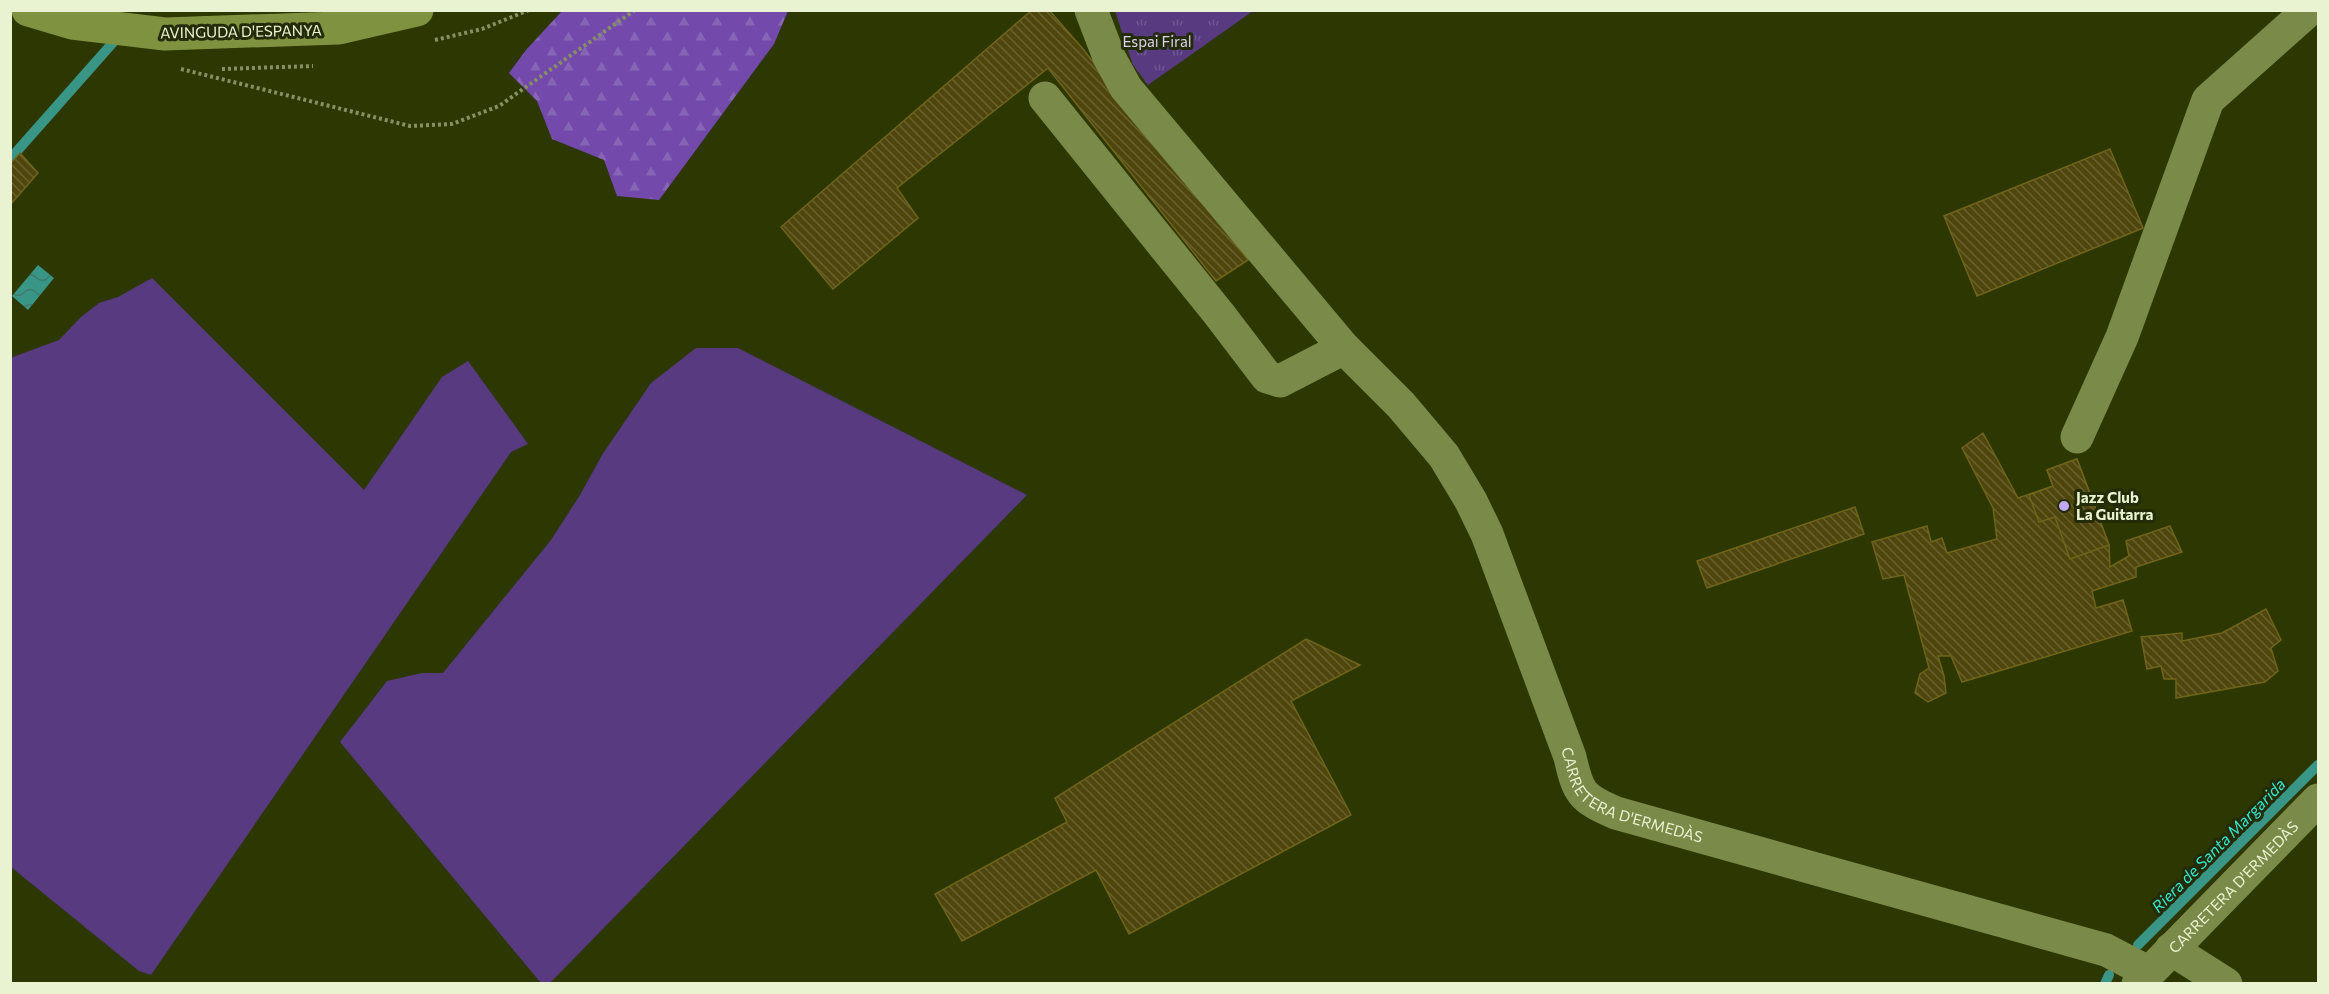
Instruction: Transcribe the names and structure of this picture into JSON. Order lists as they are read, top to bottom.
{
  "streets": {
    "main road": ["AVINGUDA D'ESPANYA"],
    "street": ["CARRETERA D'ERMEDÀS"]
  },
  "water": ["Riera de Santa Margarida"],
  "parks": ["Espai Firal"],
  "places": ["Jazz Club La Guitarra"]
}
